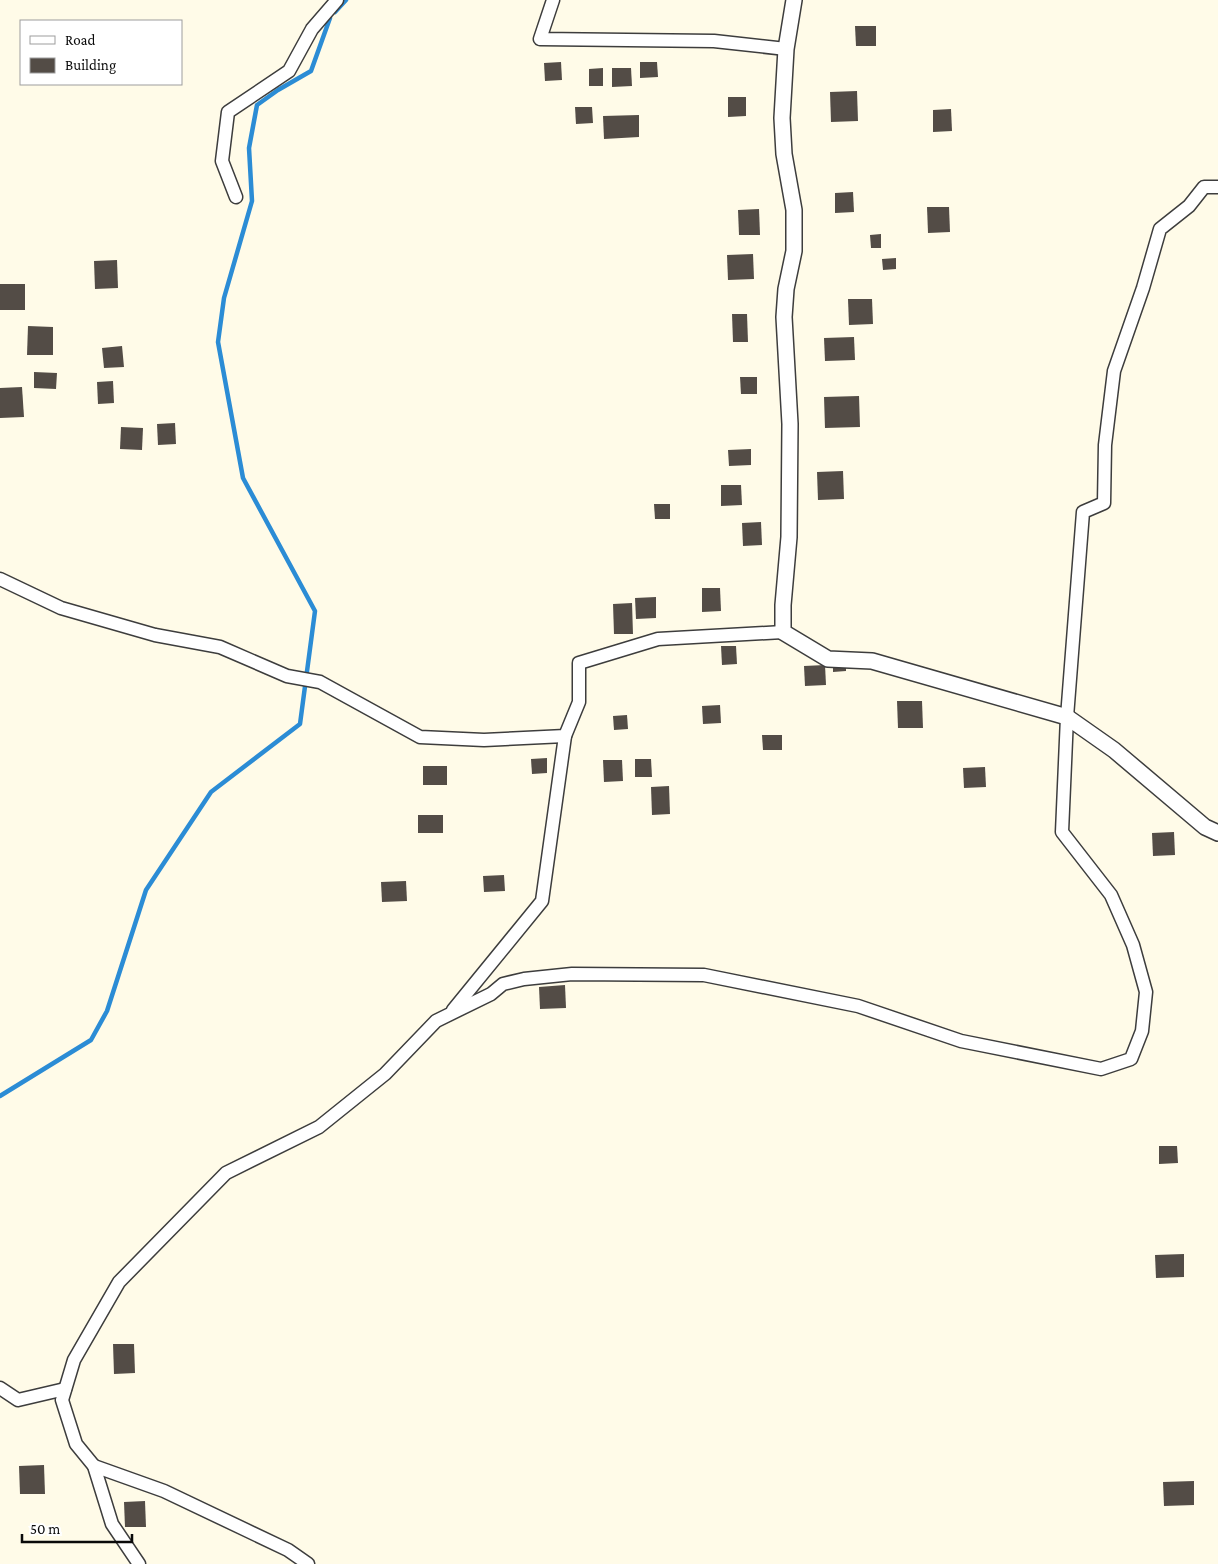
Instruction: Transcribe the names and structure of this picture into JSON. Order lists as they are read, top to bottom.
{
  "legend": ["Road", "Building"],
  "scale_bar": "50 m"
}
